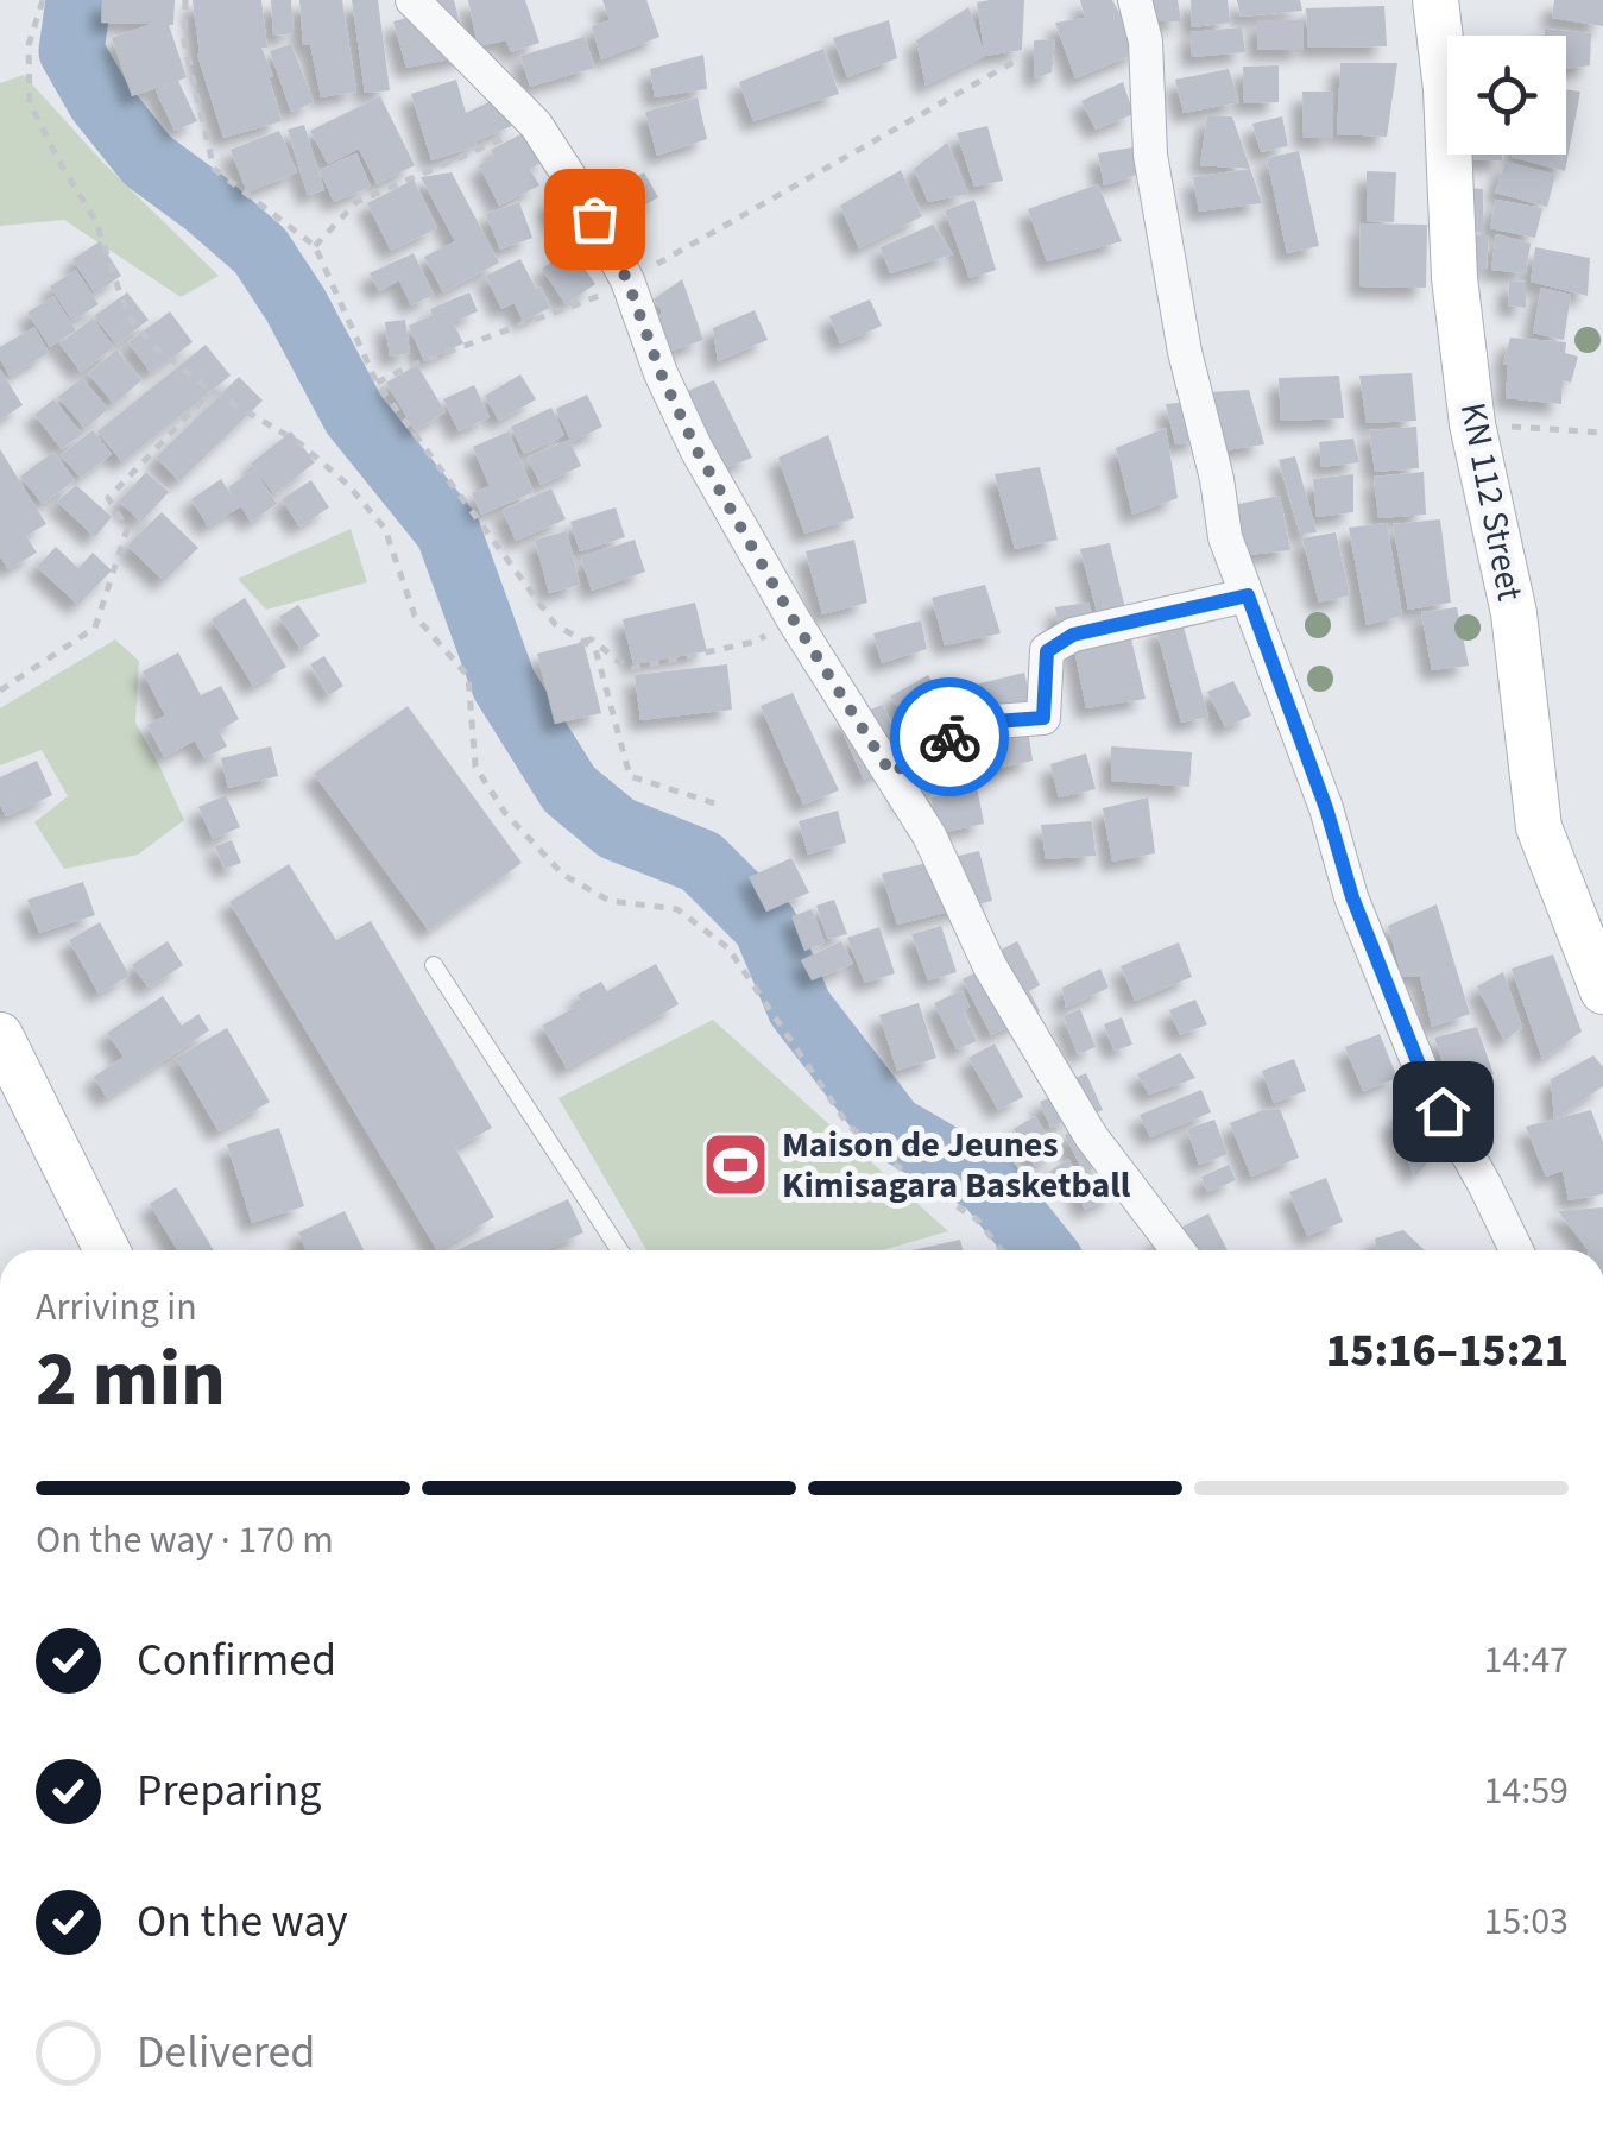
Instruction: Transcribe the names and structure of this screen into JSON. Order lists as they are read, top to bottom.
{
  "streets": {
    "street": ["KN 112 Street"]
  },
  "places": {
    "sports": ["Maison de Jeunes Kimisagara Basketball"]
  },
  "page": {
    "heading": ["2 min", "Arriving in", "15:16–15:21"],
    "bar": "On the way · 170 m",
    "list": [
      ["Confirmed", "14:47"],
      ["Preparing", "14:59"],
      ["On the way", "15:03"],
      "Delivered"
    ]
  }
}
